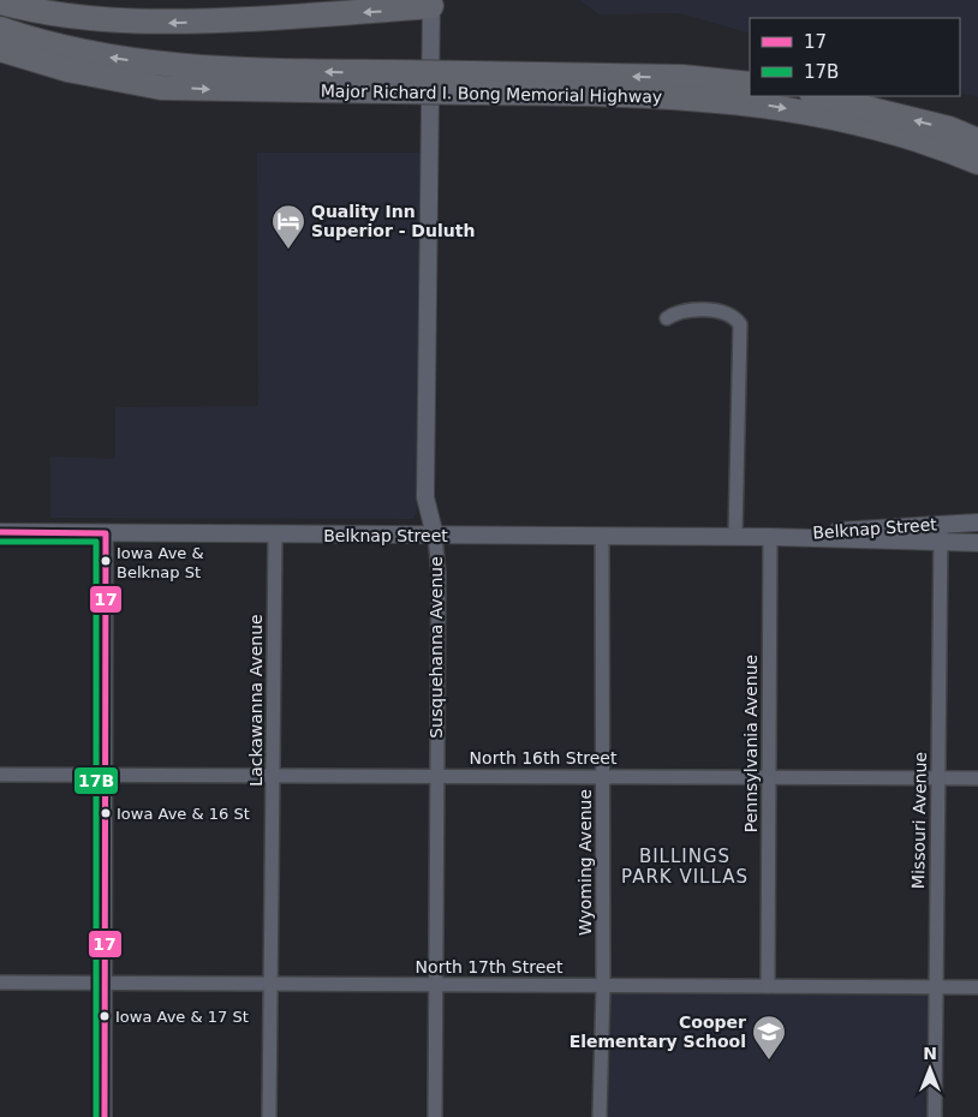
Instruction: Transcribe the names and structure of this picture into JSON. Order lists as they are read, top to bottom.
{
  "streets": {
    "highway": ["Major Richard I. Bong Memorial Highway"],
    "street": [
      "Belknap Street",
      "Susquehanna Avenue",
      "Lackawanna Avenue",
      "Pennsylvania Avenue",
      "North 16th Street",
      "Missouri Avenue",
      "Wyoming Avenue",
      "North 17th Street"
    ]
  },
  "crossings": [
    ["Belknap Street", "Susquehanna Avenue"],
    ["Belknap Street", "Lackawanna Avenue"],
    ["Belknap Street", "Pennsylvania Avenue"],
    ["Belknap Street", "Missouri Avenue"],
    ["Belknap Street", "Wyoming Avenue"],
    ["Susquehanna Avenue", "North 16th Street"],
    ["Susquehanna Avenue", "North 17th Street"],
    ["Lackawanna Avenue", "North 16th Street"],
    ["Lackawanna Avenue", "North 17th Street"],
    ["Pennsylvania Avenue", "North 16th Street"],
    ["Pennsylvania Avenue", "North 17th Street"],
    ["North 16th Street", "Missouri Avenue"],
    ["North 16th Street", "Wyoming Avenue"],
    ["Missouri Avenue", "North 17th Street"],
    ["Wyoming Avenue", "North 17th Street"]
  ],
  "districts": ["BILLINGS PARK VILLAS"],
  "places": {
    "hotel": ["Quality Inn Superior - Duluth"],
    "other": ["Iowa Ave & Belknap St", "Iowa Ave & 16 St", "Iowa Ave & 17 St"],
    "school or university": ["Cooper Elementary School"]
  },
  "lines": ["transit line 17", "transit line 17B"],
  "legend": ["17", "17B"],
  "north": "top"
}
